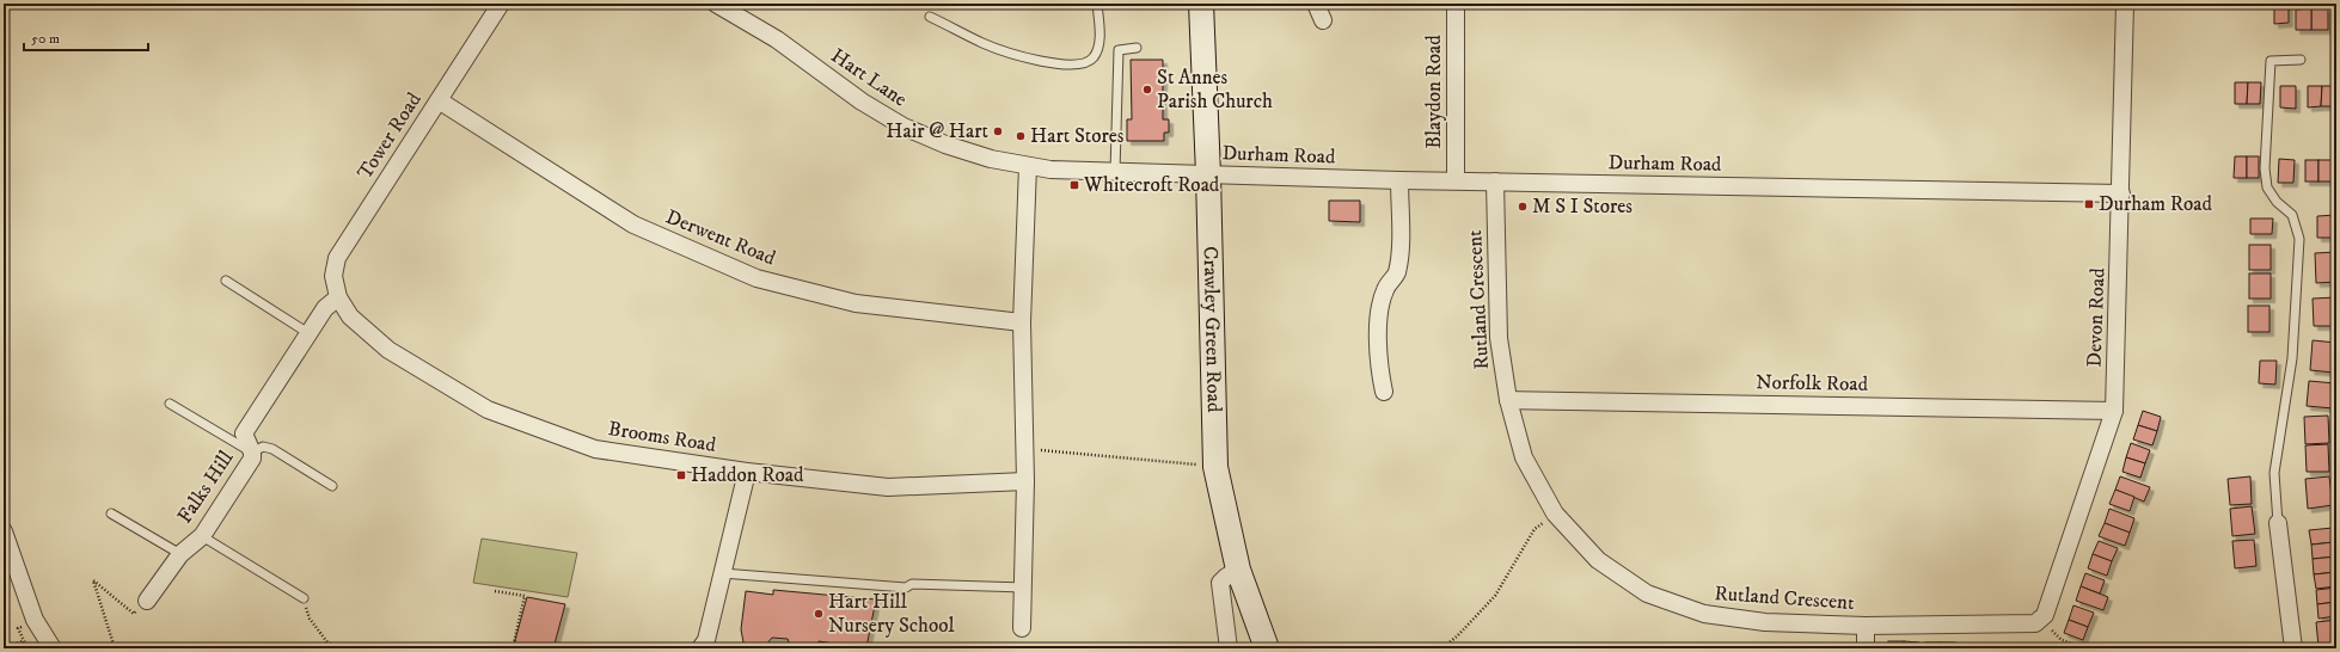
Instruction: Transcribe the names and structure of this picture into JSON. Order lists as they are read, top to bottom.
{
  "streets": {
    "street": [
      "Hart Lane",
      "Blaydon Road",
      "Tower Road",
      "Durham Road",
      "Derwent Road",
      "Rutland Crescent",
      "Devon Road",
      "Crawley Green Road",
      "Norfolk Road",
      "Brooms Road",
      "Falks Hill"
    ]
  },
  "crossings": [
    ["Hart Lane", "Durham Road"],
    ["Hart Lane", "Crawley Green Road"],
    ["Blaydon Road", "Durham Road"],
    ["Tower Road", "Derwent Road"],
    ["Tower Road", "Brooms Road"],
    ["Tower Road", "Falks Hill"],
    ["Durham Road", "Rutland Crescent"],
    ["Durham Road", "Devon Road"],
    ["Durham Road", "Crawley Green Road"],
    ["Rutland Crescent", "Devon Road"],
    ["Rutland Crescent", "Norfolk Road"],
    ["Devon Road", "Norfolk Road"],
    ["Brooms Road", "Falks Hill"]
  ],
  "places": {
    "other": [
      "St Annes Parish Church",
      "Hair @ Hart",
      "Hart Stores",
      "M S I Stores",
      "Hart Hill Nursery School"
    ],
    "transit": ["Whitecroft Road", "Durham Road", "Haddon Road"]
  },
  "scale_bar": "50 m"
}
